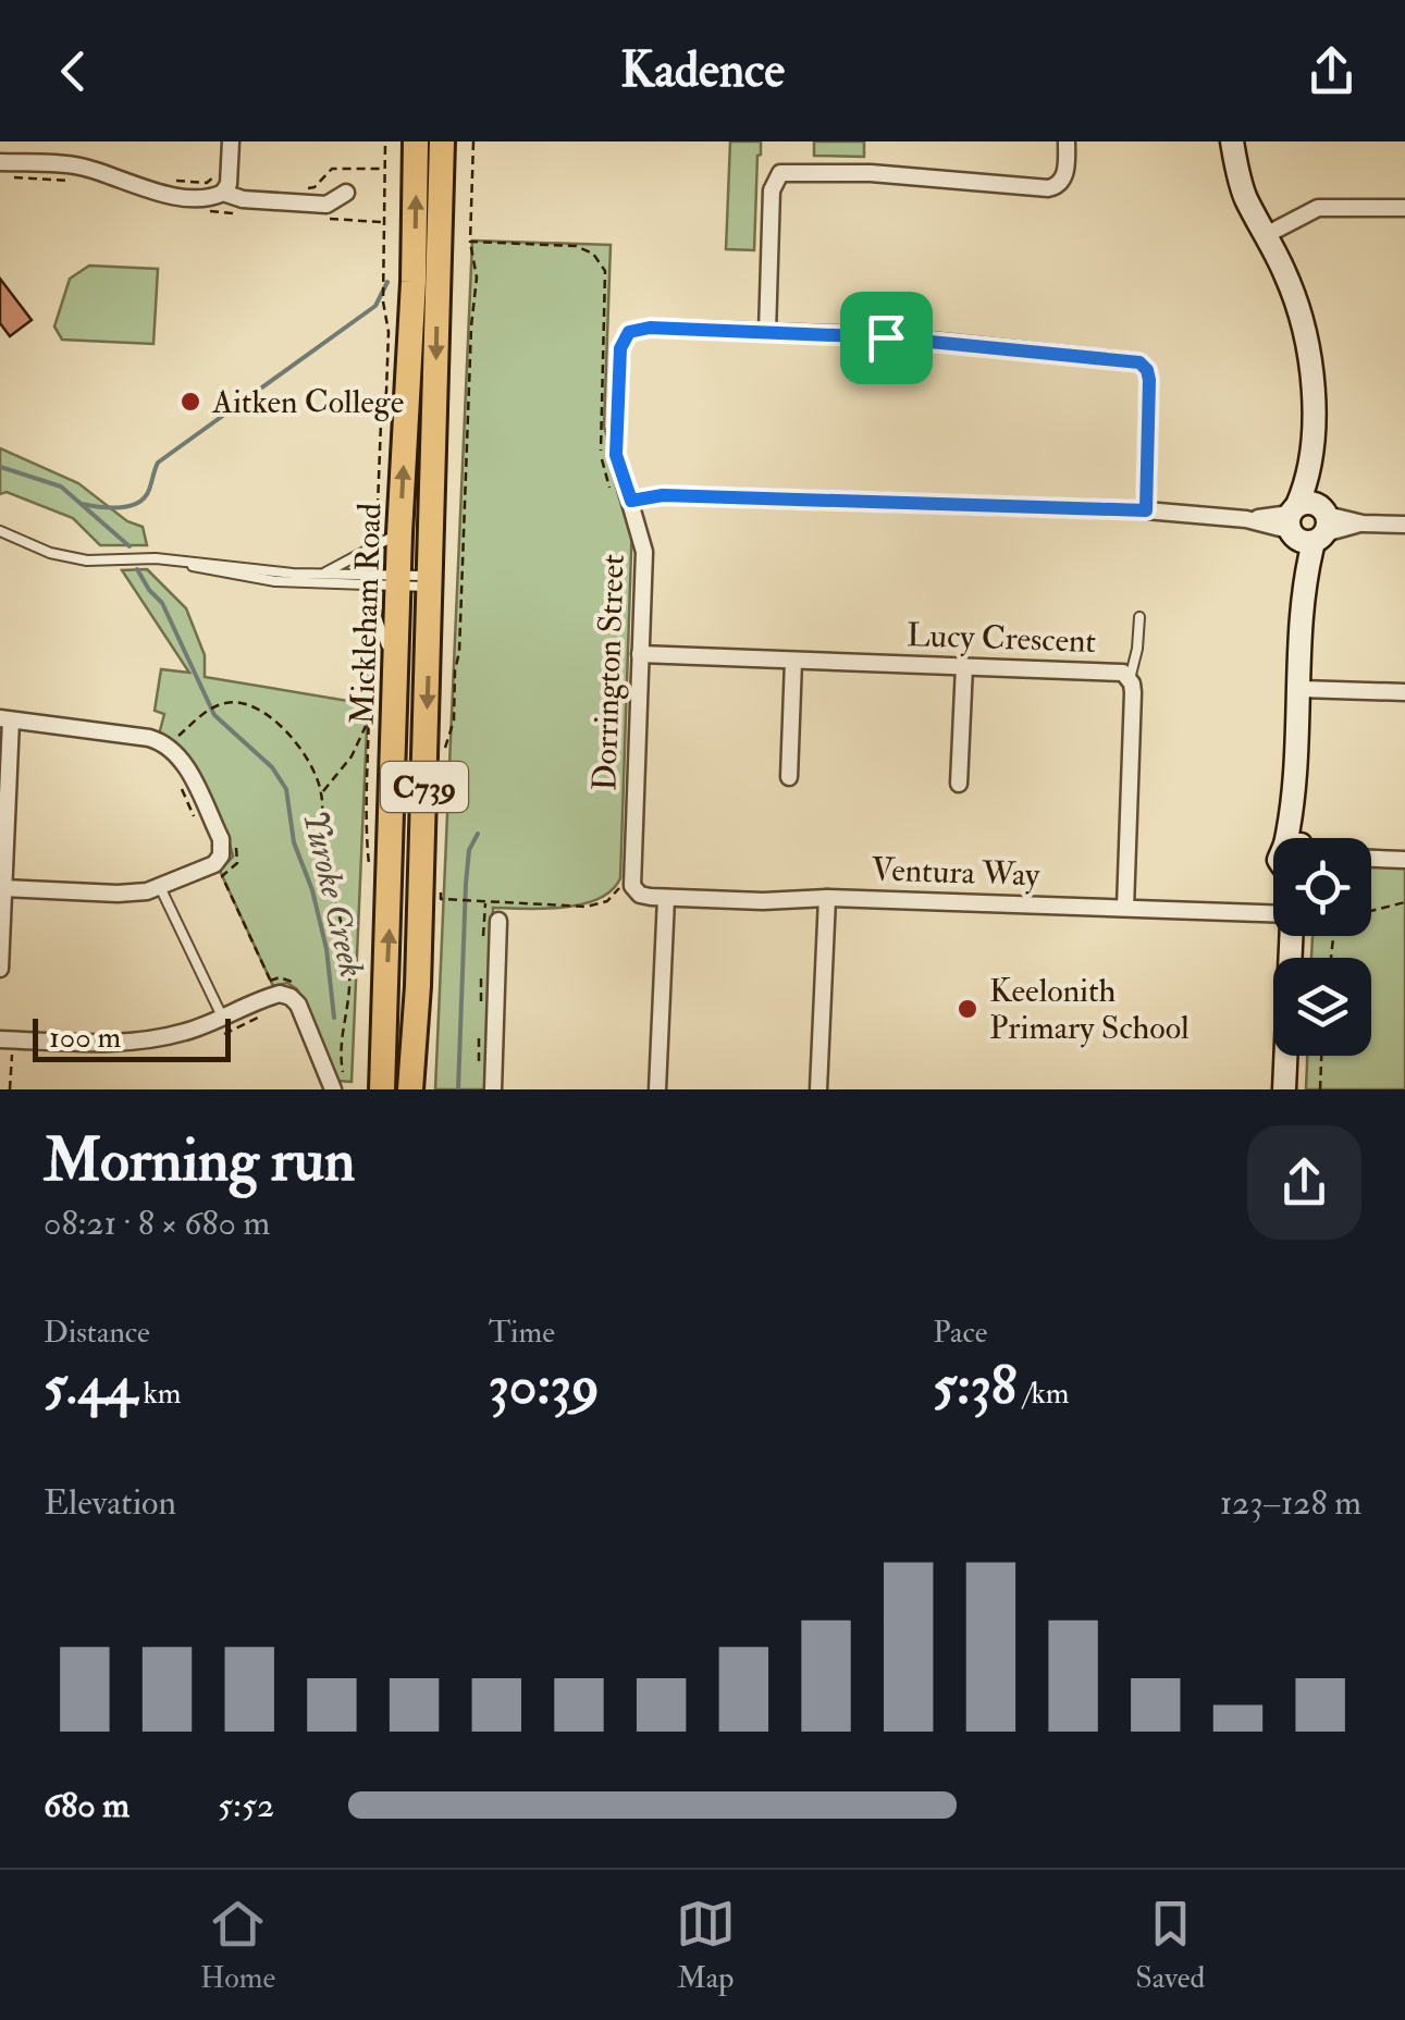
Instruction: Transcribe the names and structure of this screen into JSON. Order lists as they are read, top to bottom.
{
  "streets": {
    "main road": ["Mickleham Road", "C739"],
    "street": ["Lucy Crescent", "Dorrington Street", "Ventura Way"]
  },
  "crossings": [
    ["Lucy Crescent", "Dorrington Street"],
    ["Lucy Crescent", "Ventura Way"]
  ],
  "water": ["Yuroke Creek"],
  "places": ["Aitken College", "Keelonith Primary School"],
  "scale_bar": "100 m",
  "page": {
    "header": "Kadence",
    "scale": "100 m",
    "heading": ["Morning run", "08:21 · 8 × 680 m"],
    "stats": [
      ["Distance", "5.44 km"],
      ["Time", "30:39"],
      ["Pace", "5:38 /km"]
    ],
    "chart": ["Elevation", "123–128 m"],
    "list": [
      {
        "name": "680 m",
        "note": "5:52"
      }
    ],
    "tabs": ["Home", "Map", "Saved"]
  }
}
